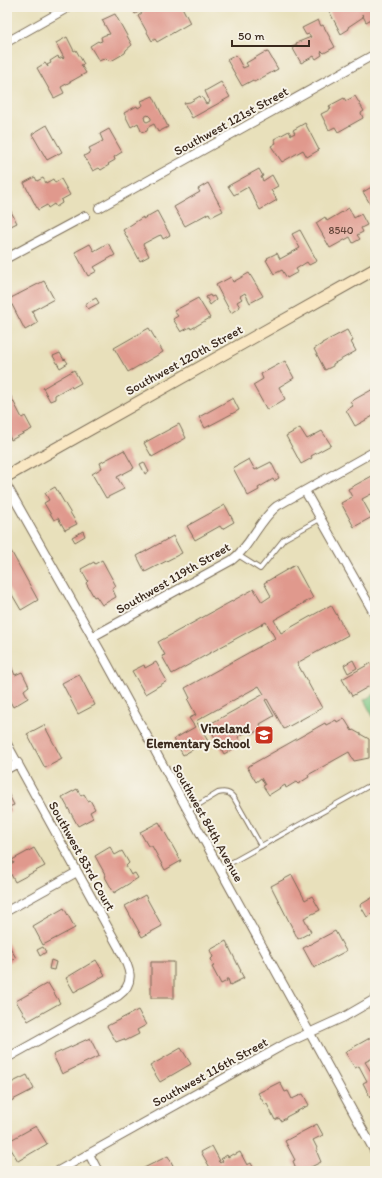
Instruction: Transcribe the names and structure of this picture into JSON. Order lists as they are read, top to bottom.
{
  "streets": {
    "street": [
      "Southwest 121st Street",
      "Southwest 120th Street",
      "Southwest 119th Street",
      "Southwest 84th Avenue",
      "Southwest 83rd Court",
      "Southwest 116th Street"
    ]
  },
  "crossings": [
    ["Southwest 119th Street", "Southwest 84th Avenue"],
    ["Southwest 84th Avenue", "Southwest 116th Street"]
  ],
  "places": {
    "school or university": ["Vineland Elementary School"]
  },
  "house_numbers": ["8540"],
  "scale_bar": "50 m"
}
